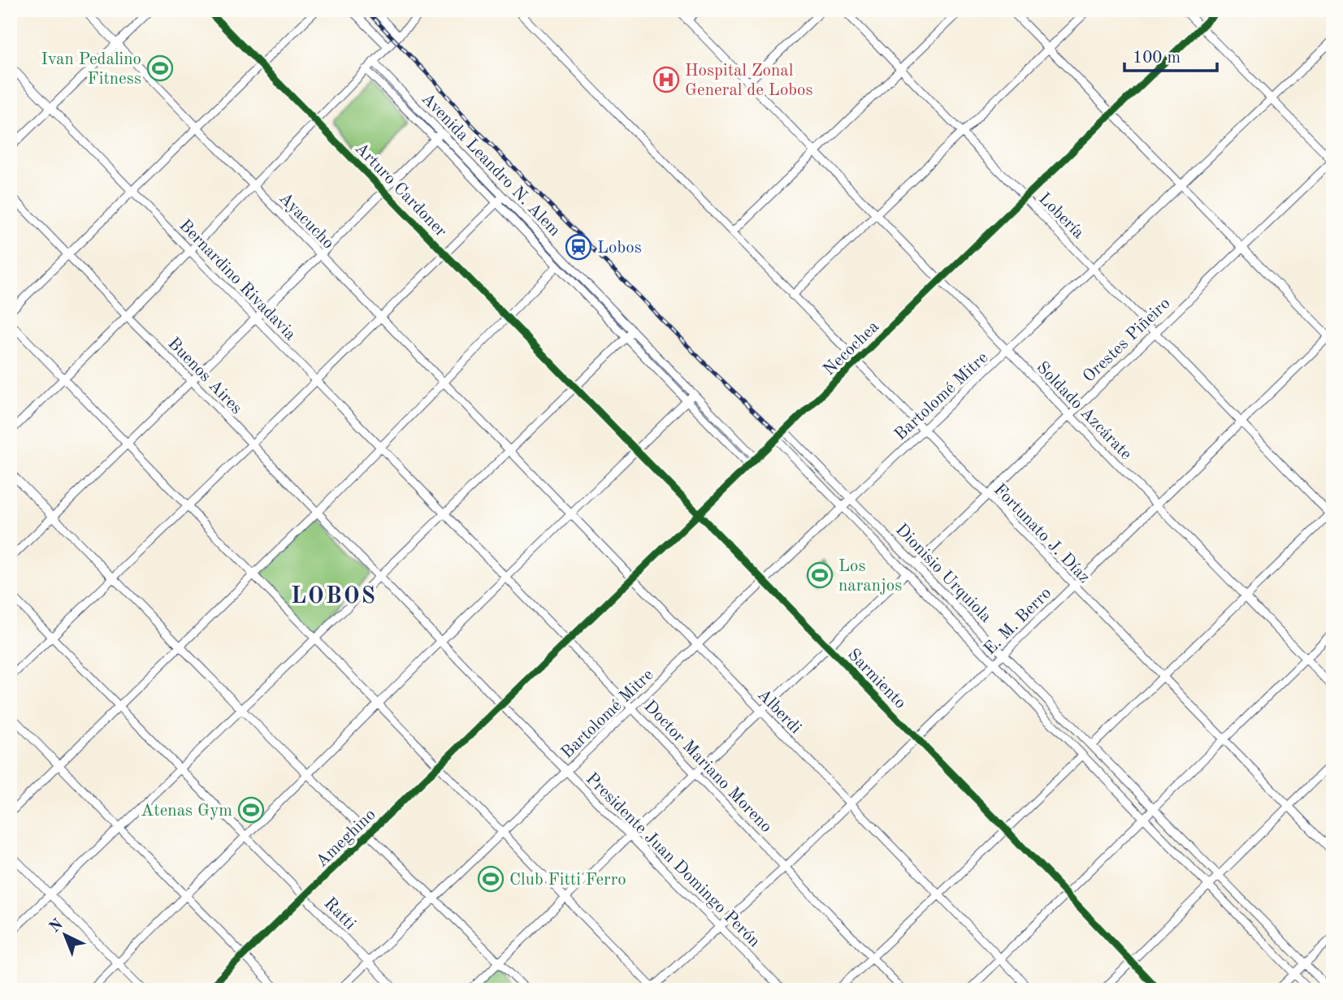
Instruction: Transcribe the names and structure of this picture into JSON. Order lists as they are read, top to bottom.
{
  "streets": {
    "street": [
      "Avenida Leandro N. Alem",
      "Arturo Cardoner",
      "Lobería",
      "Ayacucho",
      "Bernardino Rivadavia",
      "Orestes Piñeiro",
      "Necochea",
      "Buenos Aires",
      "Bartolomé Mitre",
      "Soldado Azcárate",
      "Fortunato J. Díaz",
      "Dionisio Urquiola",
      "E. M. Berro",
      "Sarmiento",
      "Alberdi",
      "Doctor Mariano Moreno",
      "Ameghino",
      "Presidente Juan Domingo Perón",
      "Ratti"
    ]
  },
  "crossings": [
    ["Avenida Leandro N. Alem", "Necochea"],
    ["Arturo Cardoner", "Sarmiento"],
    ["Lobería", "Orestes Piñeiro"],
    ["Lobería", "Necochea"],
    ["Lobería", "Bartolomé Mitre"],
    ["Lobería", "E. M. Berro"],
    ["Ayacucho", "Alberdi"],
    ["Bernardino Rivadavia", "Doctor Mariano Moreno"],
    ["Orestes Piñeiro", "Soldado Azcárate"],
    ["Orestes Piñeiro", "Fortunato J. Díaz"],
    ["Orestes Piñeiro", "Dionisio Urquiola"],
    ["Necochea", "Soldado Azcárate"],
    ["Necochea", "Fortunato J. Díaz"],
    ["Necochea", "Dionisio Urquiola"],
    ["Necochea", "Sarmiento"],
    ["Necochea", "Alberdi"],
    ["Necochea", "Doctor Mariano Moreno"],
    ["Necochea", "Ameghino"],
    ["Necochea", "Presidente Juan Domingo Perón"],
    ["Buenos Aires", "Presidente Juan Domingo Perón"],
    ["Bartolomé Mitre", "Soldado Azcárate"],
    ["Bartolomé Mitre", "Fortunato J. Díaz"],
    ["Bartolomé Mitre", "Dionisio Urquiola"],
    ["Bartolomé Mitre", "Sarmiento"],
    ["Bartolomé Mitre", "Alberdi"],
    ["Bartolomé Mitre", "Doctor Mariano Moreno"],
    ["Bartolomé Mitre", "Presidente Juan Domingo Perón"],
    ["Bartolomé Mitre", "Ratti"],
    ["Soldado Azcárate", "E. M. Berro"],
    ["Fortunato J. Díaz", "E. M. Berro"],
    ["Dionisio Urquiola", "E. M. Berro"],
    ["E. M. Berro", "Sarmiento"],
    ["E. M. Berro", "Alberdi"],
    ["E. M. Berro", "Doctor Mariano Moreno"],
    ["E. M. Berro", "Presidente Juan Domingo Perón"],
    ["Ameghino", "Presidente Juan Domingo Perón"],
    ["Ameghino", "Ratti"]
  ],
  "districts": ["LOBOS"],
  "places": {
    "sports": [
      "Ivan Pedalino Fitness",
      "Los naranjos",
      "Atenas Gym",
      "Club Fitti Ferro"
    ],
    "hospital": ["Hospital Zonal General de Lobos"],
    "station": ["Lobos"]
  },
  "scale_bar": "100 m",
  "north": "top left"
}
